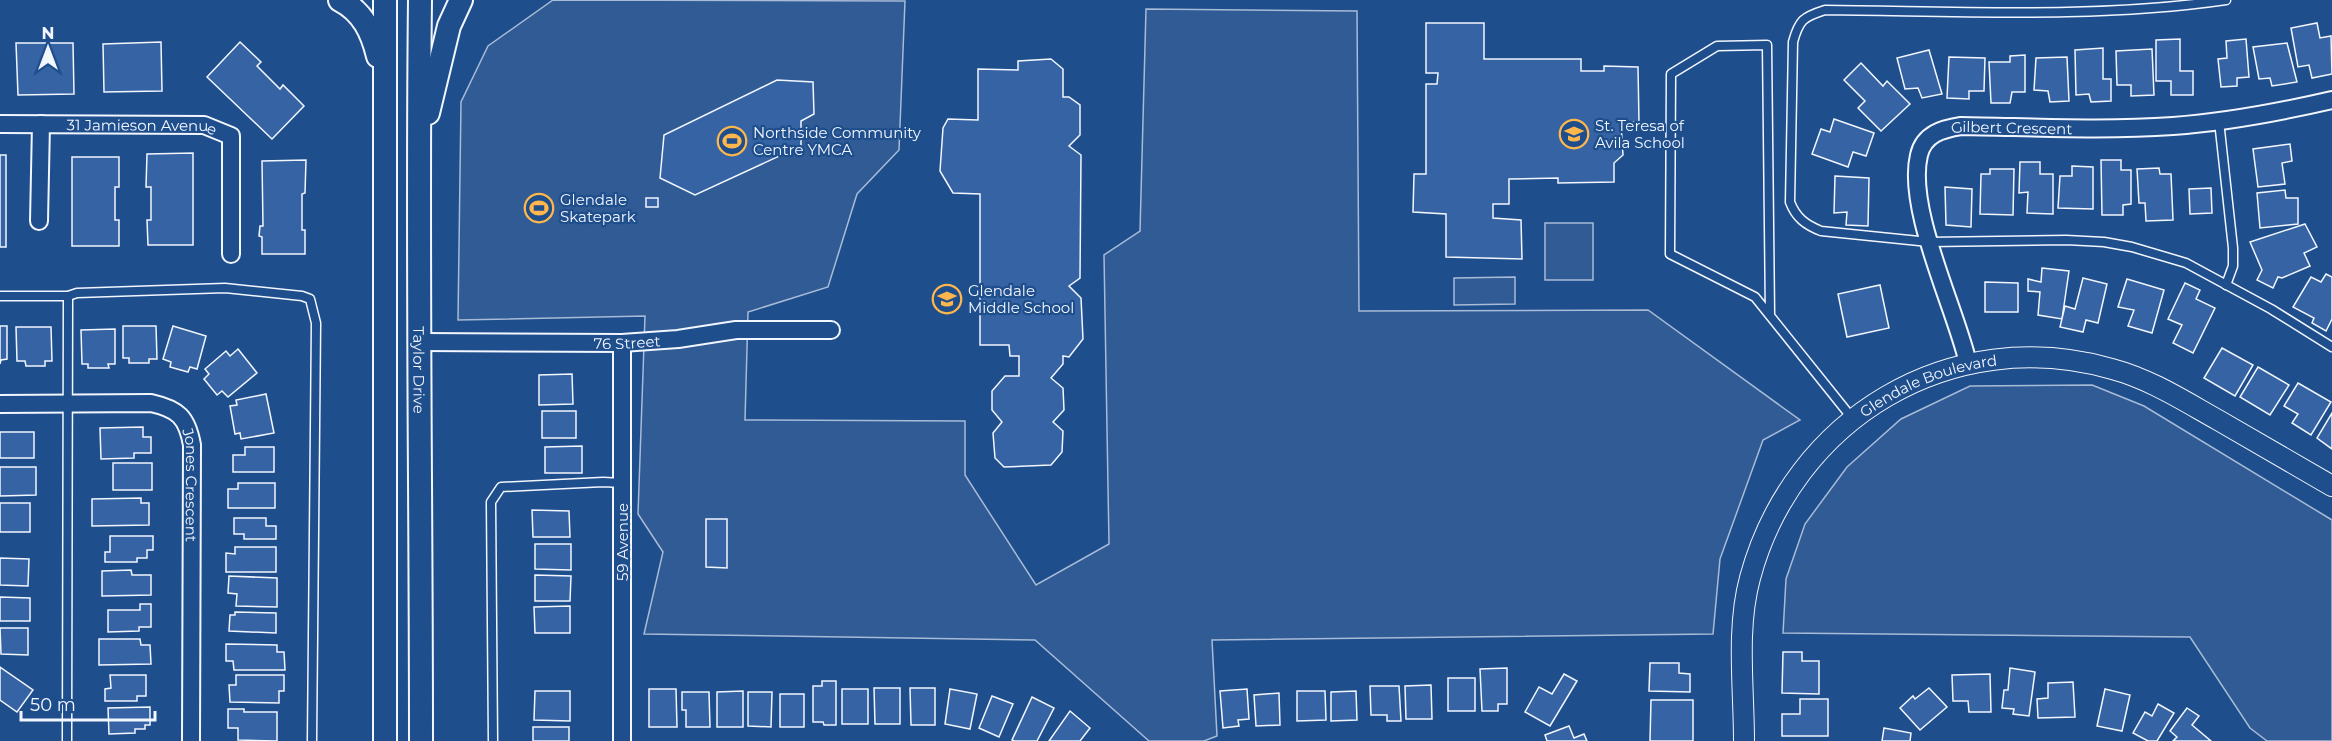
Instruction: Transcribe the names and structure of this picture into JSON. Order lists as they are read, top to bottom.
{
  "streets": {
    "main road": ["Taylor Drive"],
    "street": [
      "Gilbert Crescent",
      "31 Jamieson Avenue",
      "76 Street",
      "Glendale Boulevard",
      "Jones Crescent",
      "59 Avenue"
    ]
  },
  "crossings": [
    ["Gilbert Crescent", "Glendale Boulevard"],
    ["76 Street", "Taylor Drive"],
    ["76 Street", "59 Avenue"]
  ],
  "places": {
    "school or university": ["St. Teresa of Avila School", "Glendale Middle School"],
    "sports": ["Northside Community Centre YMCA", "Glendale Skatepark"]
  },
  "scale_bar": "50 m",
  "north": "top"
}
